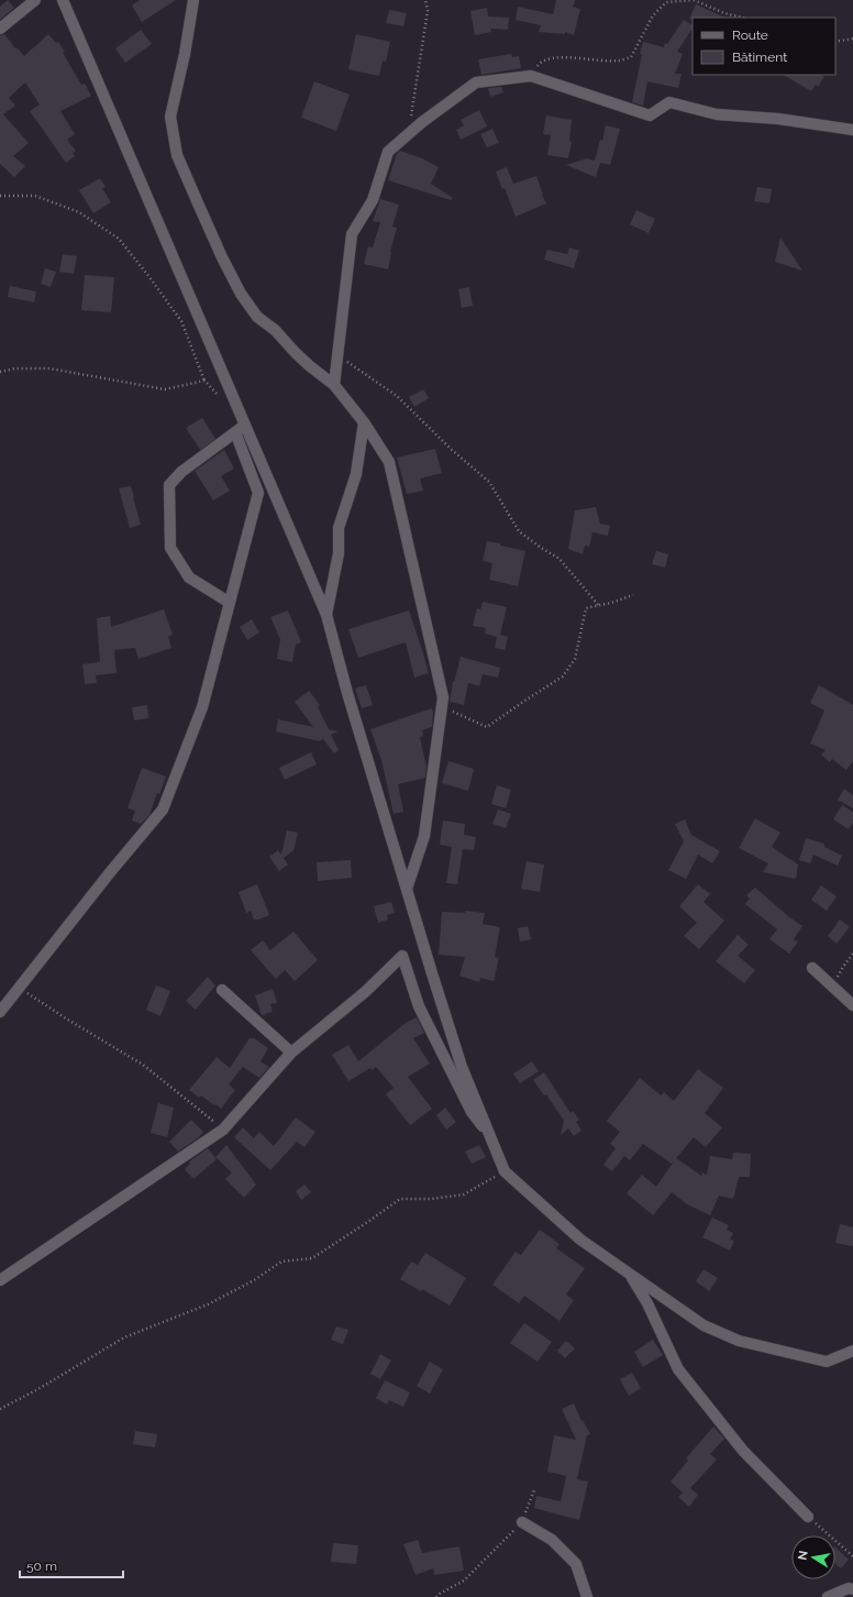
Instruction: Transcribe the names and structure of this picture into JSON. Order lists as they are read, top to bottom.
{
  "legend": ["Route", "Bâtiment"],
  "scale_bar": "50 m",
  "north": "left"
}
